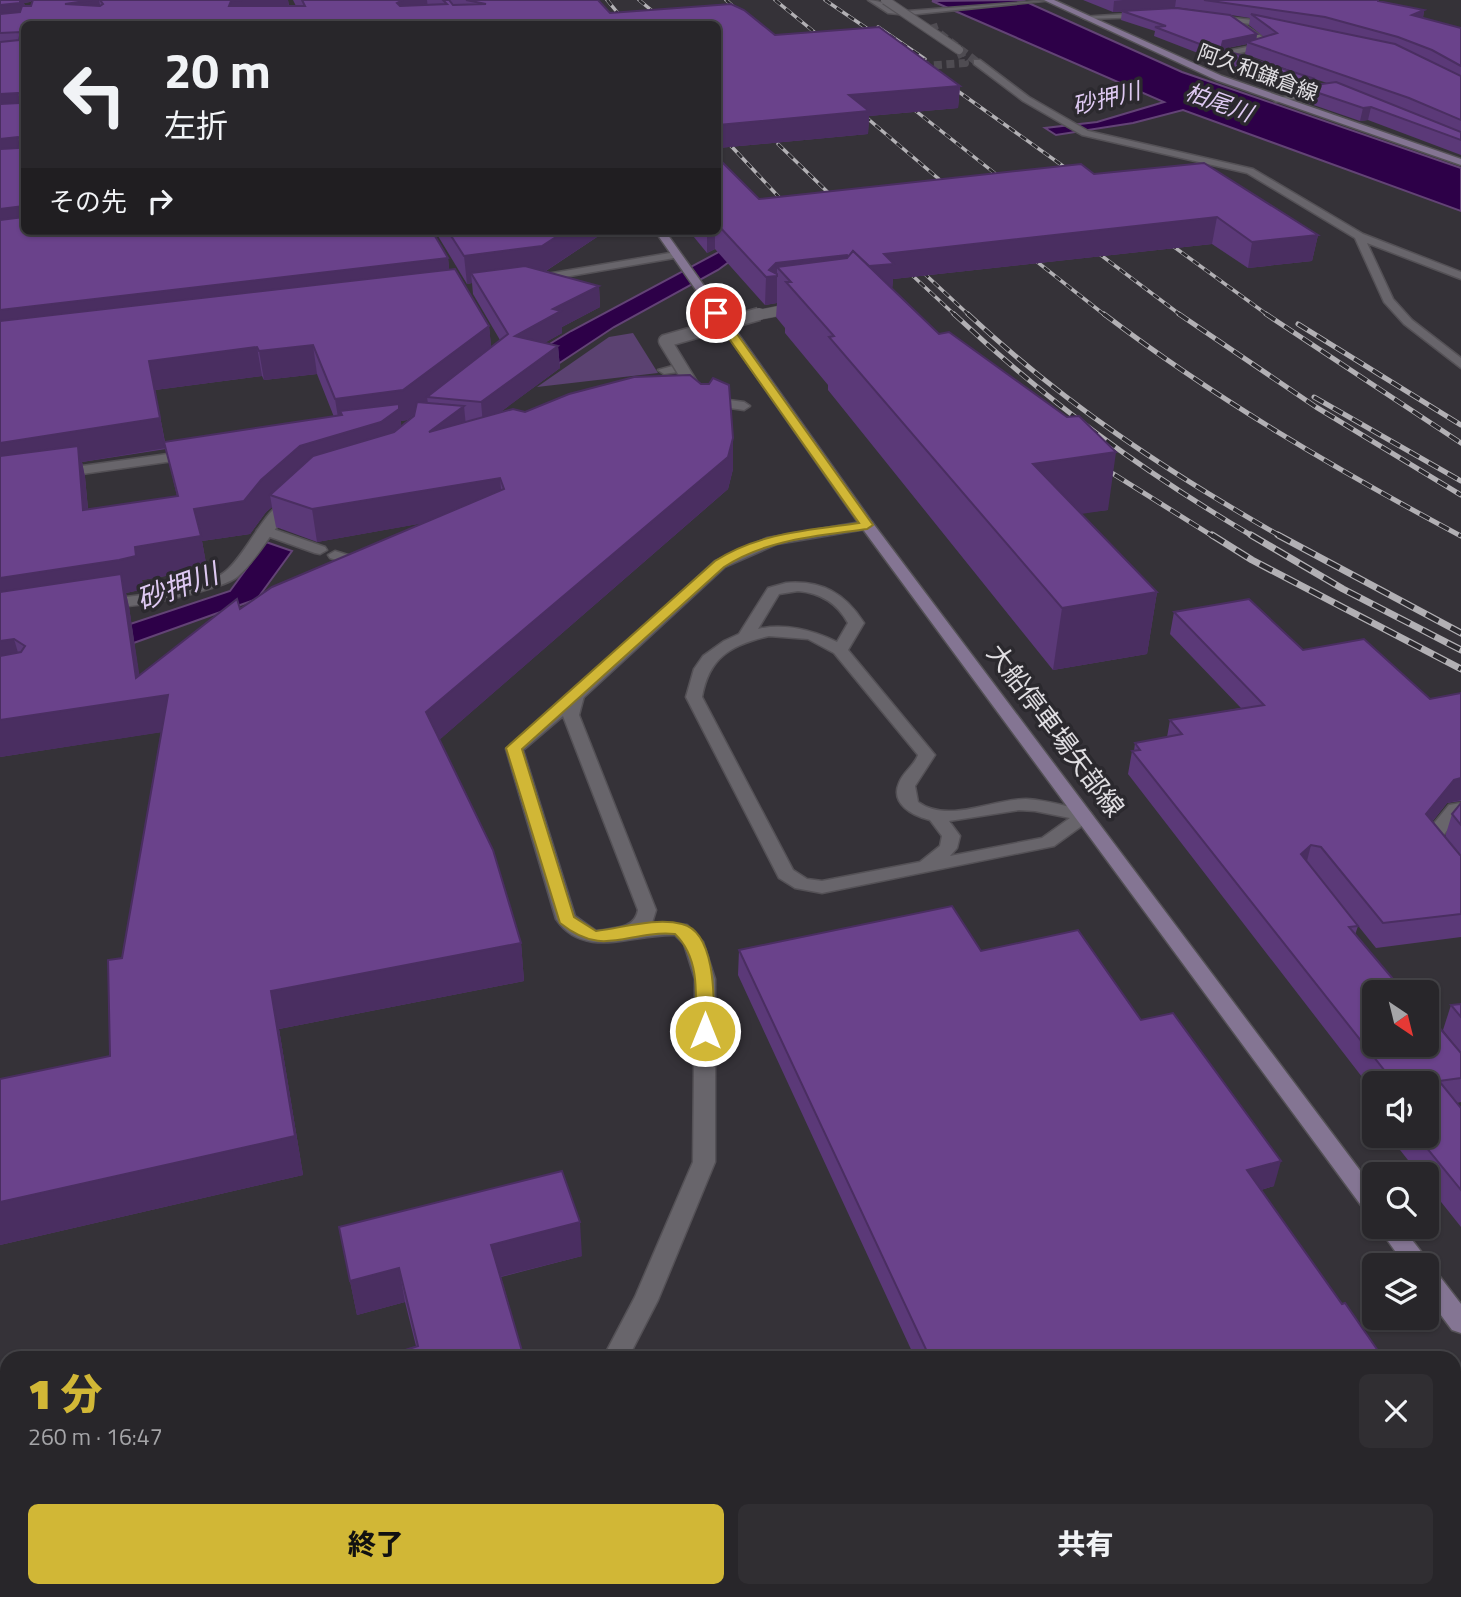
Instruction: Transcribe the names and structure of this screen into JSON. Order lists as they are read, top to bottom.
{
  "streets": {
    "main road": ["阿久和鎌倉線", "大船停車場矢部線"]
  },
  "water": ["砂押川", "柏尾川"],
  "north": "bottom right",
  "page": {
    "turn": ["20 m", "左折"],
    "then": "その先",
    "heading": ["1 分", "260 m · 16:47"],
    "buttons": ["終了", "共有"]
  }
}
